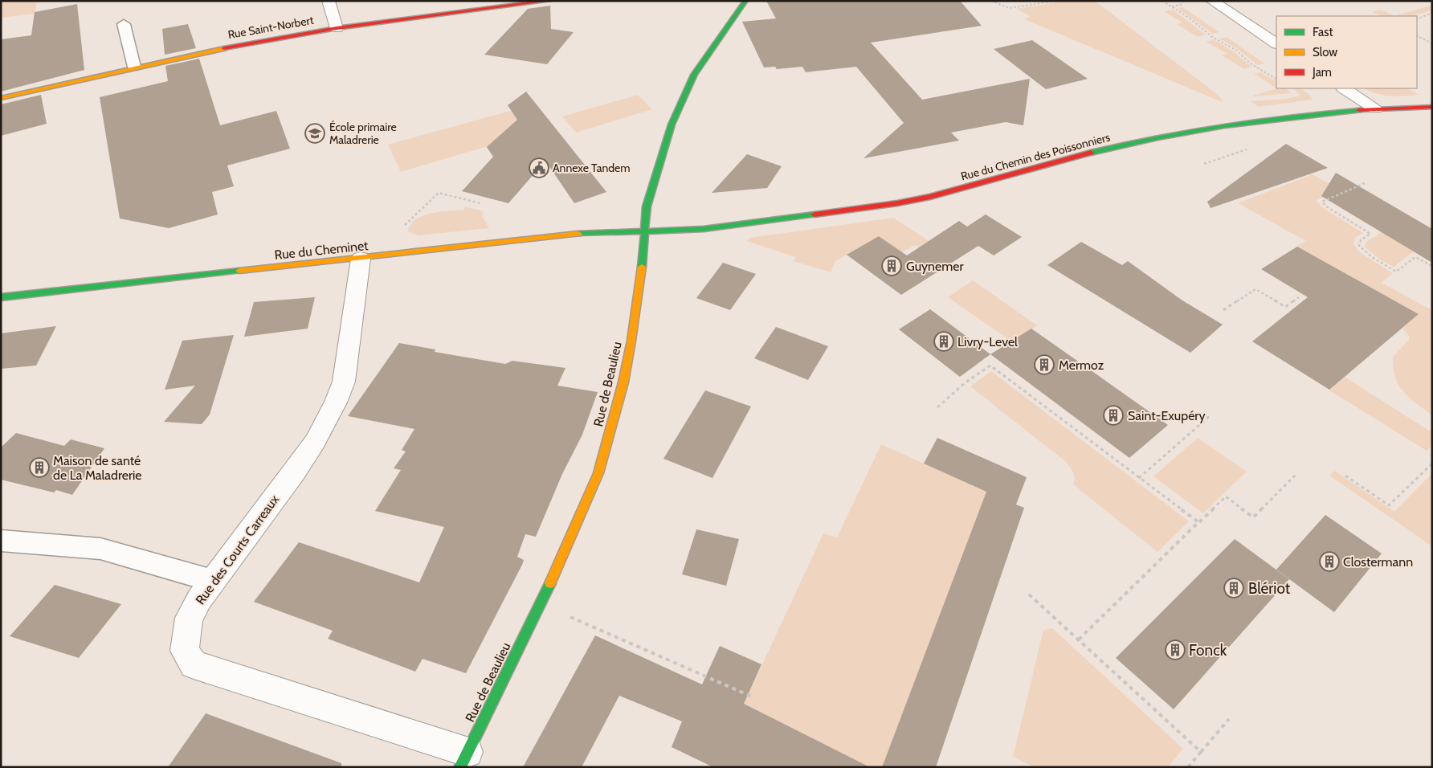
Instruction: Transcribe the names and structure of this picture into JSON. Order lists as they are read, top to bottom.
{
  "streets": {
    "street": [
      "Rue Saint-Norbert",
      "Rue du Chemin des Poissonniers",
      "Rue du Cheminet",
      "Rue de Beaulieu",
      "Rue des Courts Carreaux"
    ]
  },
  "crossings": [
    ["Rue du Chemin des Poissonniers", "Rue du Cheminet"],
    ["Rue du Chemin des Poissonniers", "Rue de Beaulieu"],
    ["Rue du Cheminet", "Rue de Beaulieu"],
    ["Rue du Cheminet", "Rue des Courts Carreaux"],
    ["Rue de Beaulieu", "Rue des Courts Carreaux"]
  ],
  "places": {
    "school or university": ["École primaire Maladrerie"],
    "public building": ["Annexe Tandem"],
    "building": [
      "Guynemer",
      "Livry-Level",
      "Mermoz",
      "Saint-Exupéry",
      "Maison de santé de La Maladrerie",
      "Clostermann",
      "Blériot",
      "Fonck"
    ]
  },
  "legend": ["Fast", "Slow", "Jam"]
}
